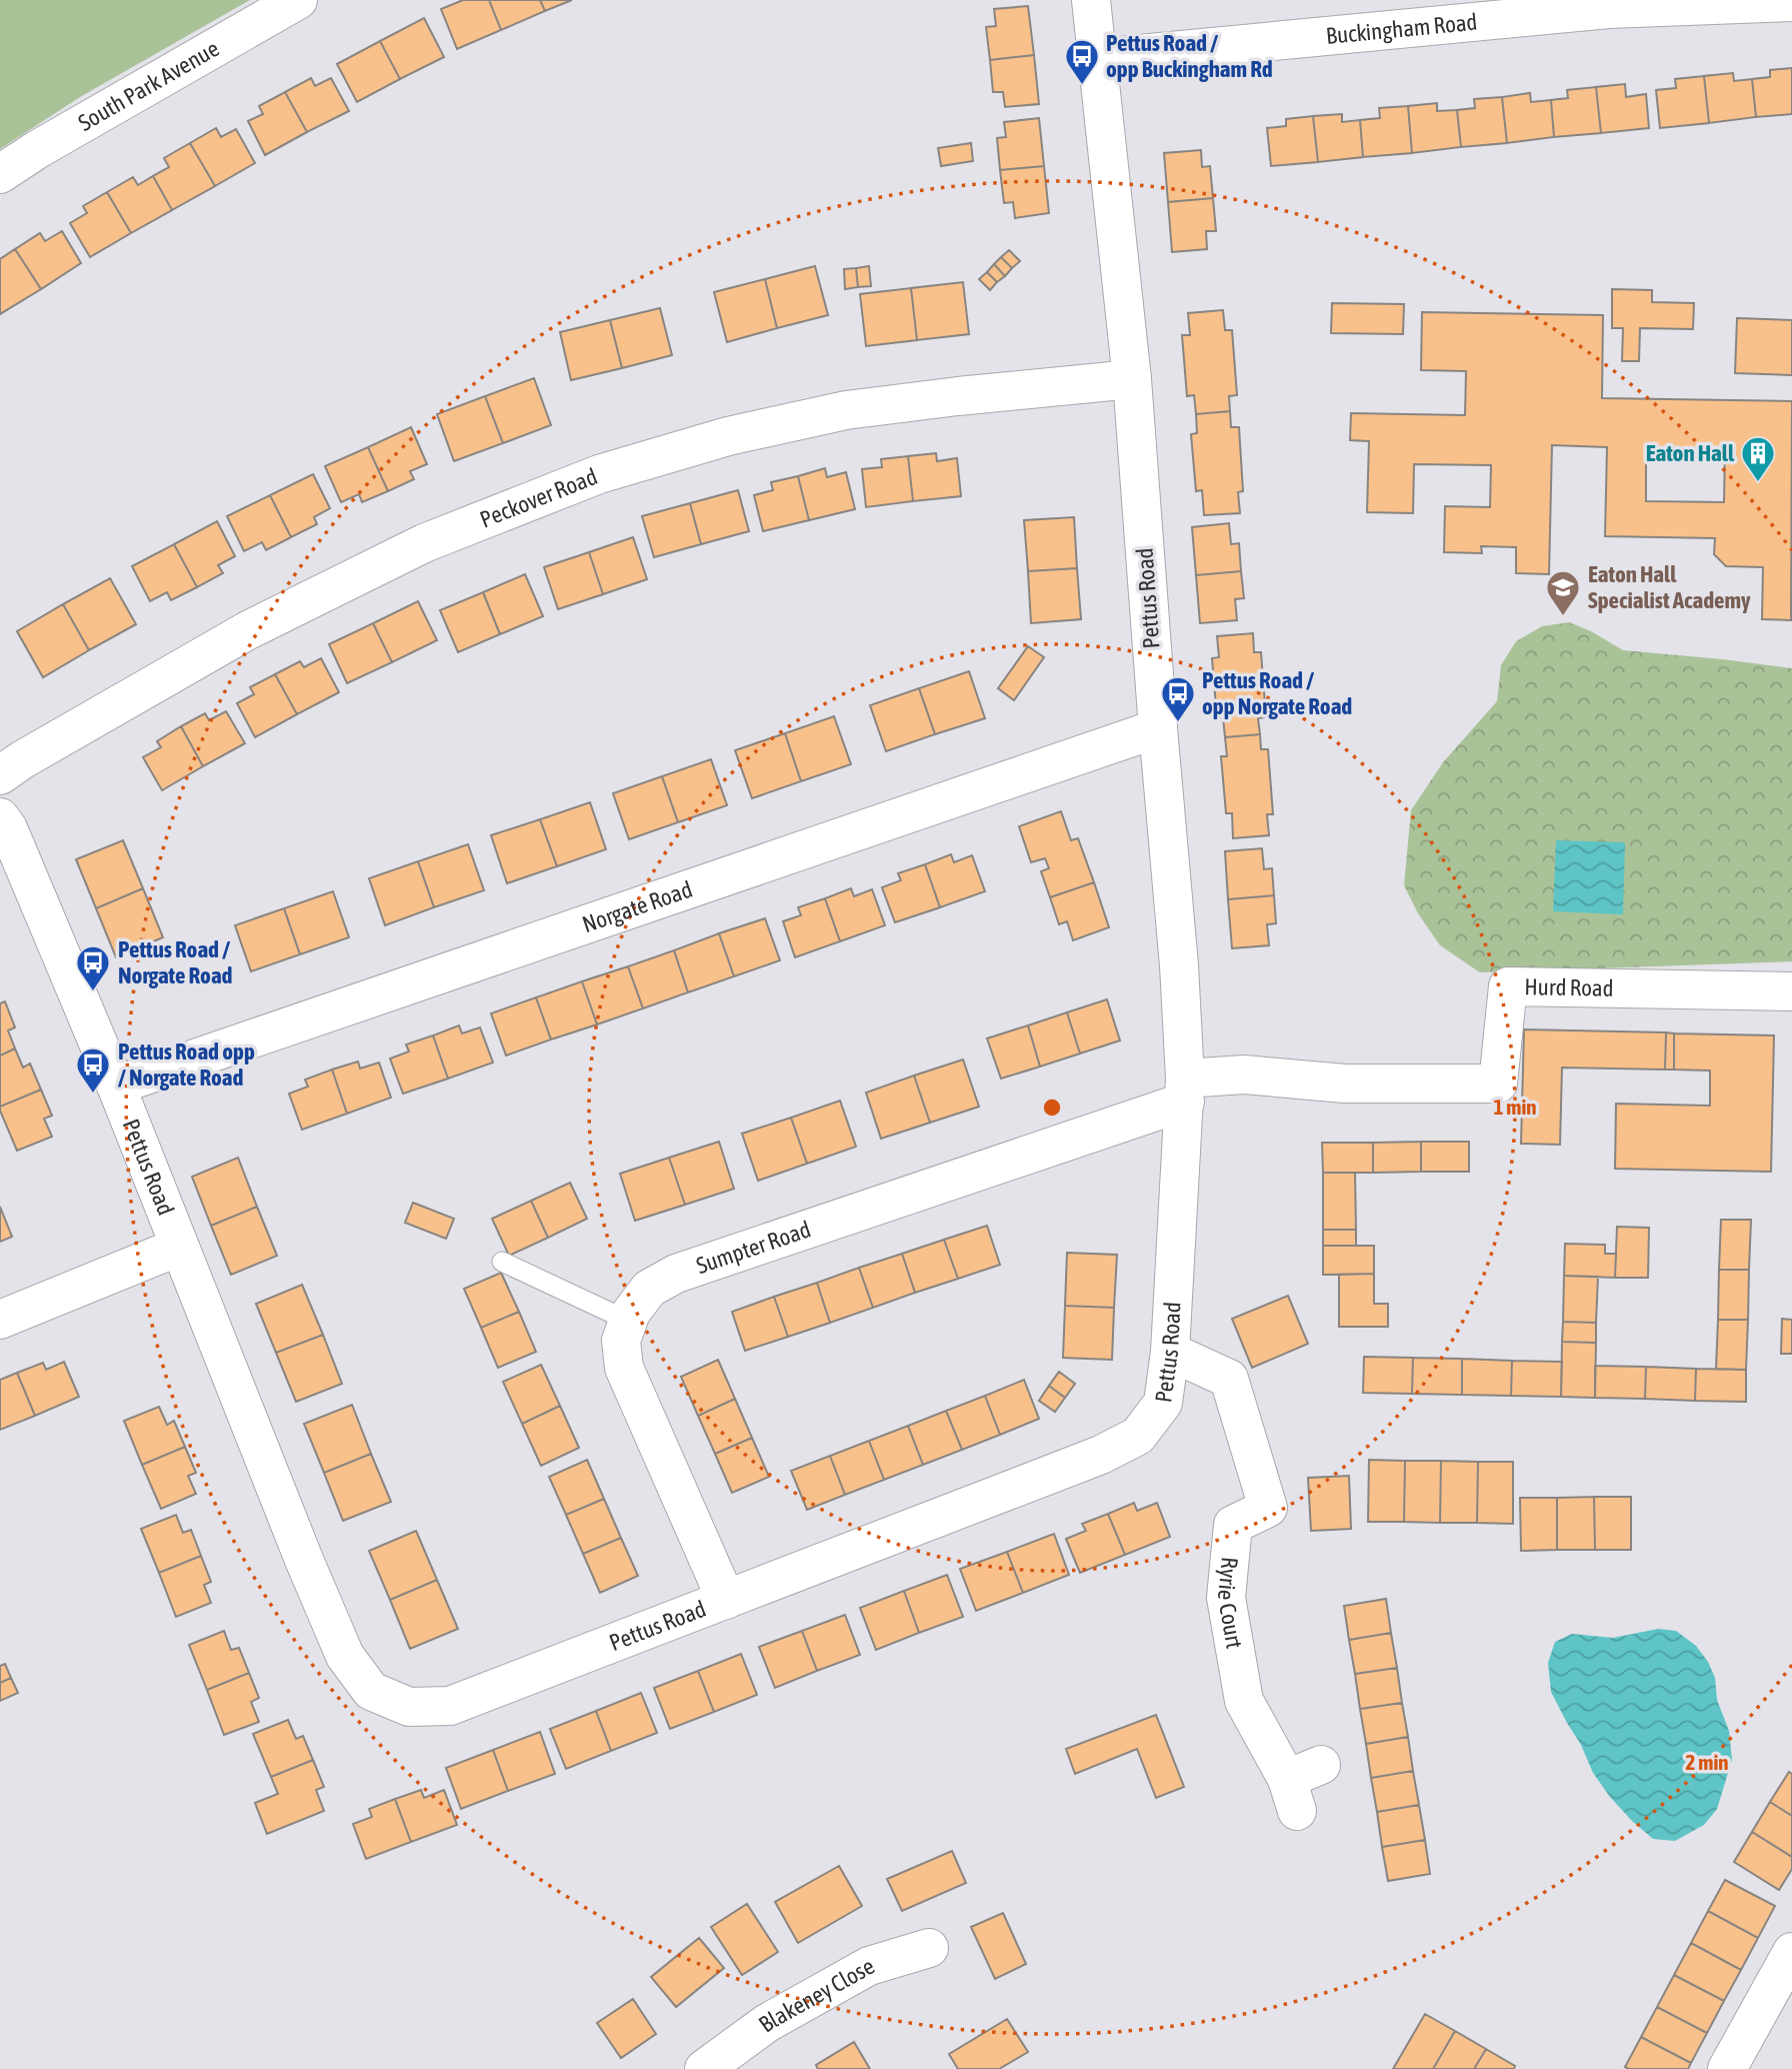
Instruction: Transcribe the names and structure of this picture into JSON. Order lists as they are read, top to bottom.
{
  "streets": {
    "street": [
      "Buckingham Road",
      "South Park Avenue",
      "Peckover Road",
      "Pettus Road",
      "Norgate Road",
      "Hurd Road",
      "Sumpter Road",
      "Ryrie Court",
      "Blakeney Close"
    ]
  },
  "crossings": [
    ["Buckingham Road", "Pettus Road"],
    ["Peckover Road", "Pettus Road"],
    ["Pettus Road", "Norgate Road"],
    ["Pettus Road", "Hurd Road"],
    ["Pettus Road", "Sumpter Road"],
    ["Pettus Road", "Ryrie Court"],
    ["Hurd Road", "Sumpter Road"]
  ],
  "places": {
    "bus stop": [
      "Pettus Road / opp Buckingham Rd",
      "Pettus Road / opp Norgate Road",
      "Pettus Road / Norgate Road",
      "Pettus Road opp / Norgate Road"
    ],
    "building": ["Eaton Hall"],
    "school or university": ["Eaton Hall Specialist Academy"]
  },
  "rings": ["1 min", "2 min"]
}
